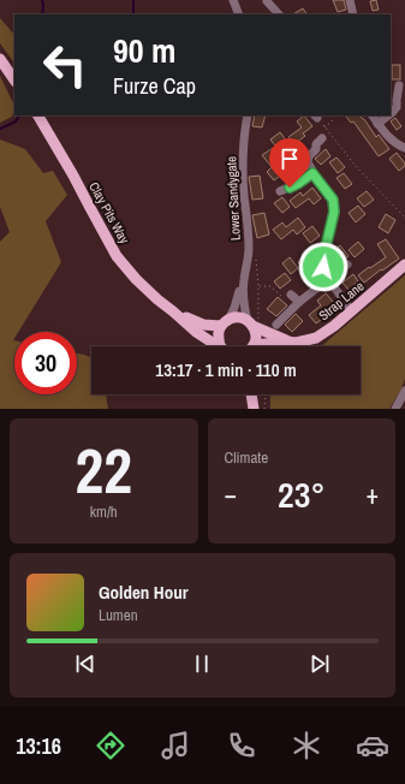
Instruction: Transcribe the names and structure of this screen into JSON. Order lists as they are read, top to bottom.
{
  "streets": {
    "main road": ["Clay Pits Way", "Strap Lane"],
    "street": ["Lower Sandygate"]
  },
  "crossings": [
    ["Lower Sandygate", "Clay Pits Way"]
  ],
  "page": {
    "turn": ["90 m", "Furze Cap"],
    "limit": "30",
    "trip": "13:17 · 1 min · 110 m",
    "tile": [
      ["22", "km/h"],
      "Climate"
    ],
    "heat": ["−", "23°", "+"],
    "song": ["Golden Hour", "Lumen"],
    "tabs": "13:16"
  }
}
